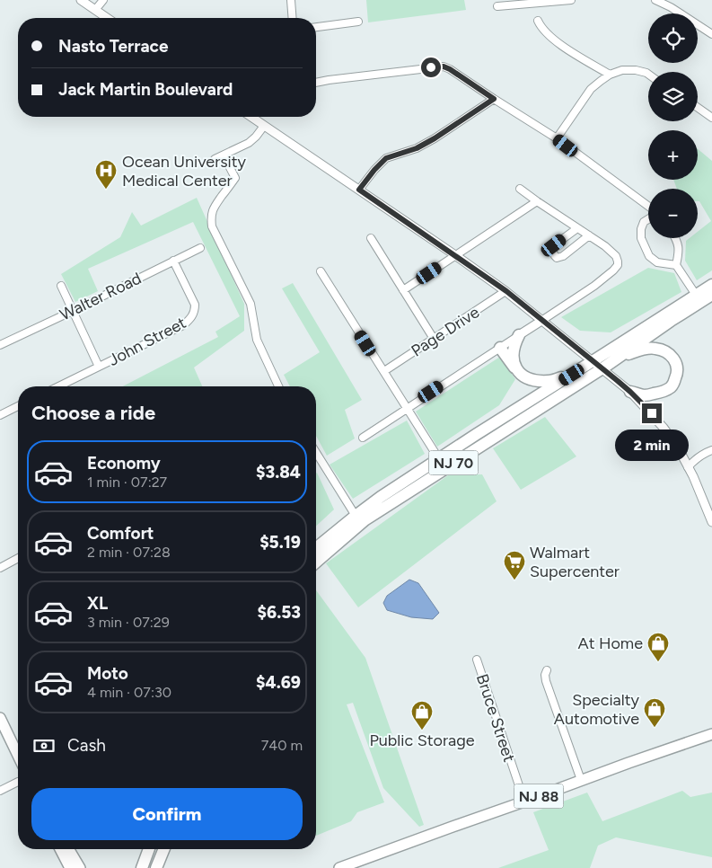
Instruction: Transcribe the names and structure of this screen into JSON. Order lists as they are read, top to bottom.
{
  "streets": {
    "highway": ["NJ 70"],
    "main road": ["NJ 88"],
    "street": [
      "Walter Road",
      "Page Drive",
      "John Street",
      "Bruce Street"
    ]
  },
  "crossings": [
    ["Walter Road", "John Street"],
    ["Bruce Street", "NJ 88"]
  ],
  "places": {
    "hospital": ["Ocean University Medical Center"],
    "supermarket": ["Walmart Supercenter"],
    "shop": ["At Home", "Specialty Automotive", "Public Storage"]
  },
  "page": {
    "map_buttons": ["+", "−"],
    "banner": ["Nasto Terrace", "Jack Martin Boulevard"],
    "heading": "Choose a ride",
    "bubble": "2 min",
    "list": [
      {
        "name": "Economy",
        "note": "1 min · 07:27",
        "value": "$3.84"
      },
      {
        "name": "Comfort",
        "note": "2 min · 07:28",
        "value": "$5.19"
      },
      {
        "name": "XL",
        "note": "3 min · 07:29",
        "value": "$6.53"
      },
      {
        "name": "Moto",
        "note": "4 min · 07:30",
        "value": "$4.69"
      }
    ],
    "pay": ["Cash", "740 m"],
    "buttons": "Confirm"
  }
}
